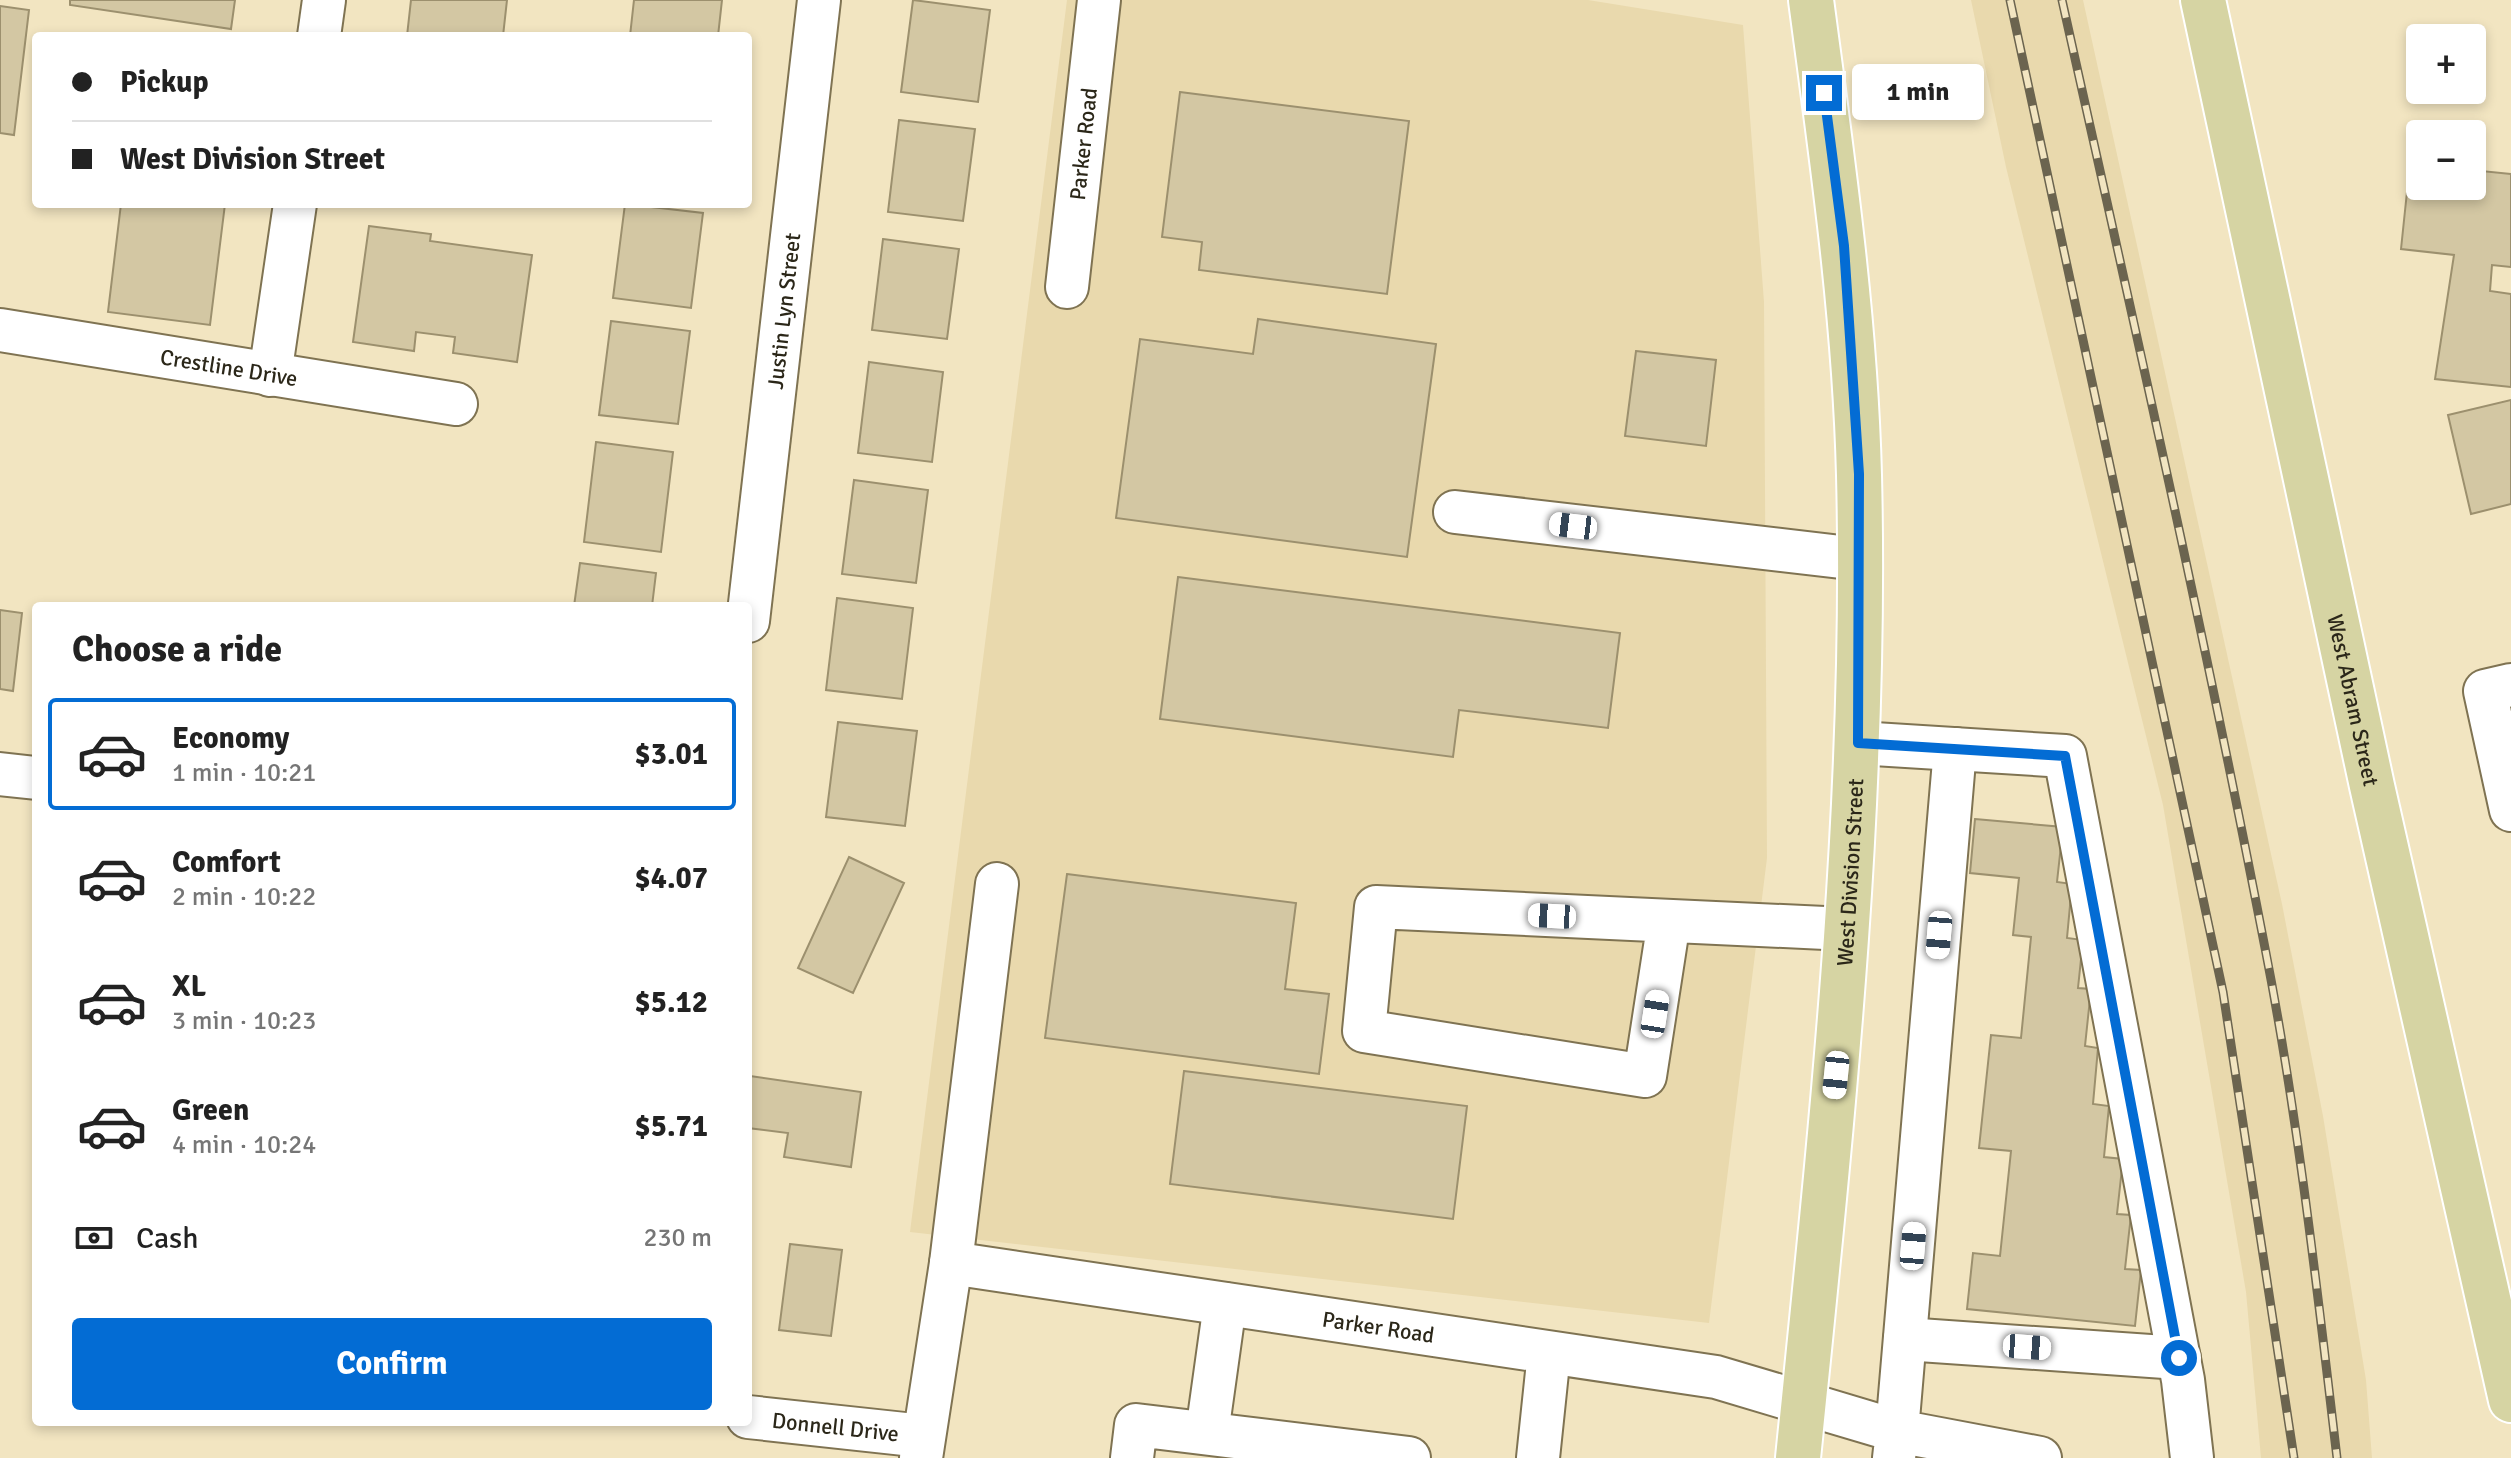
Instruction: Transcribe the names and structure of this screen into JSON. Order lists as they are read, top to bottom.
{
  "streets": {
    "main road": ["West Abram Street", "West Division Street"],
    "street": [
      "Parker Road",
      "Justin Lyn Street",
      "Crestline Drive",
      "Donnell Drive"
    ]
  },
  "crossings": [
    ["Parker Road", "West Division Street"]
  ],
  "page": {
    "map_buttons": ["+", "−"],
    "banner": ["Pickup", "West Division Street"],
    "bubble": "1 min",
    "heading": "Choose a ride",
    "list": [
      {
        "name": "Economy",
        "note": "1 min · 10:21",
        "value": "$3.01"
      },
      {
        "name": "Comfort",
        "note": "2 min · 10:22",
        "value": "$4.07"
      },
      {
        "name": "XL",
        "note": "3 min · 10:23",
        "value": "$5.12"
      },
      {
        "name": "Green",
        "note": "4 min · 10:24",
        "value": "$5.71"
      }
    ],
    "pay": ["Cash", "230 m"],
    "buttons": "Confirm"
  }
}
